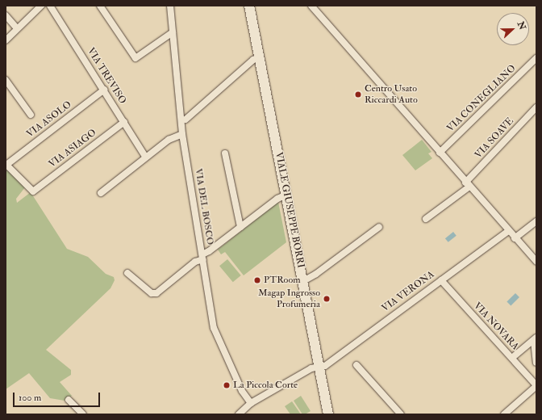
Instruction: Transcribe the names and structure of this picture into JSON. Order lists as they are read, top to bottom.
{
  "streets": {
    "main road": ["VIALE GIUSEPPE BORRI"],
    "street": [
      "VIA TREVISO",
      "VIA CONEGLIANO",
      "VIA ASOLO",
      "VIA SOAVE",
      "VIA ASIAGO",
      "VIA DEL BOSCO",
      "VIA VERONA",
      "VIA NOVARA"
    ]
  },
  "crossings": [
    ["VIA TREVISO", "VIA ASOLO"],
    ["VIA TREVISO", "VIA ASIAGO"],
    ["VIA ASOLO", "VIA ASIAGO"],
    ["VIALE GIUSEPPE BORRI", "VIA VERONA"],
    ["VIA VERONA", "VIA NOVARA"]
  ],
  "places": [
    "Centro Usato Riccardi Auto",
    "PTRoom",
    "Magap Ingrosso Profumeria",
    "La Piccola Corte"
  ],
  "scale_bar": "100 m",
  "north": "right"
}
